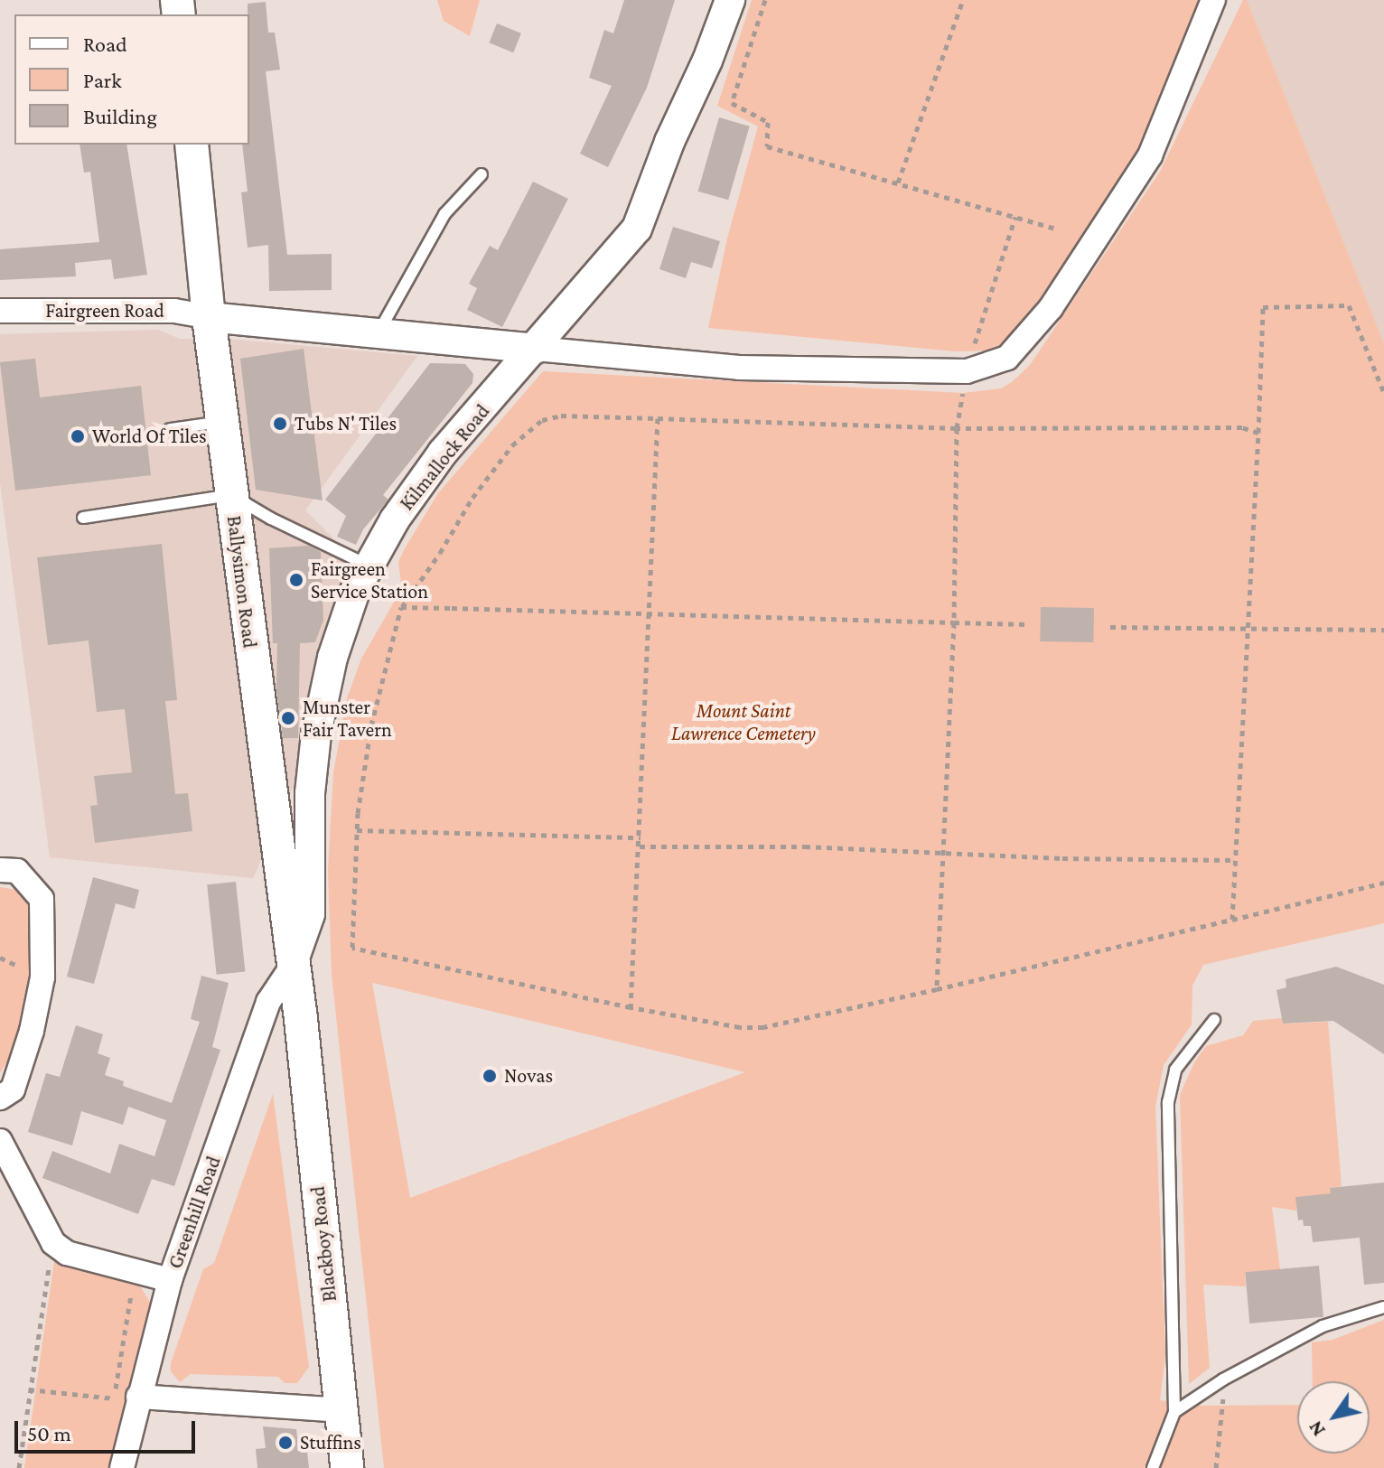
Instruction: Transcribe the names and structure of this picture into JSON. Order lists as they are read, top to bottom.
{
  "streets": {
    "main road": ["Ballysimon Road", "Blackboy Road"],
    "street": ["Fairgreen Road", "Kilmallock Road", "Greenhill Road"]
  },
  "crossings": [
    ["Fairgreen Road", "Ballysimon Road"],
    ["Kilmallock Road", "Ballysimon Road"],
    ["Kilmallock Road", "Greenhill Road"],
    ["Ballysimon Road", "Greenhill Road"],
    ["Ballysimon Road", "Blackboy Road"]
  ],
  "parks": ["Mount Saint Lawrence Cemetery"],
  "places": [
    "Tubs N' Tiles",
    "World Of Tiles",
    "Fairgreen Service Station",
    "Munster Fair Tavern",
    "Novas",
    "Stuffins"
  ],
  "legend": ["Road", "Park", "Building"],
  "scale_bar": "50 m",
  "north": "bottom left"
}
